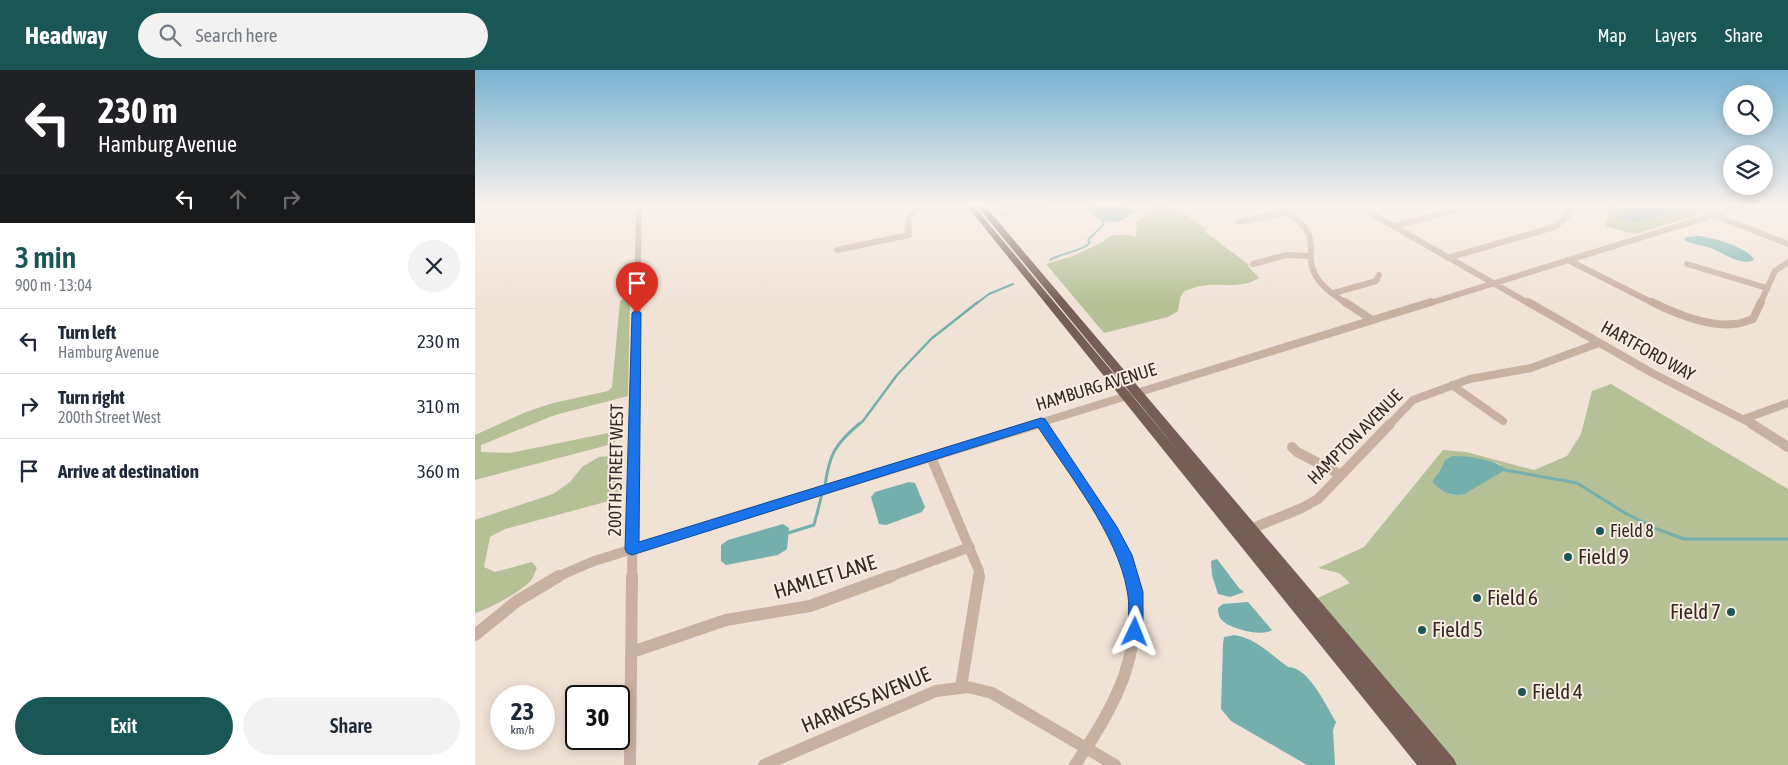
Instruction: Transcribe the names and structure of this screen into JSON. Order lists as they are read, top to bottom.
{
  "streets": {
    "street": [
      "HARTFORD WAY",
      "HAMBURG AVENUE",
      "HAMPTON AVENUE",
      "200TH STREET WEST",
      "HAMLET LANE",
      "HARNESS AVENUE"
    ]
  },
  "crossings": [
    ["HARTFORD WAY", "HAMBURG AVENUE"],
    ["HARTFORD WAY", "HAMPTON AVENUE"],
    ["HAMBURG AVENUE", "200TH STREET WEST"],
    ["200TH STREET WEST", "HAMLET LANE"]
  ],
  "places": [
    "Field 8",
    "Field 9",
    "Field 6",
    "Field 7",
    "Field 5",
    "Field 4"
  ],
  "page": {
    "header": "Headway",
    "search": "Search here",
    "nav": ["Map", "Layers", "Share"],
    "turn": ["230 m", "Hamburg Avenue"],
    "heading": ["3 min", "900 m · 13:04"],
    "list": [
      {
        "name": "Turn left",
        "note": "Hamburg Avenue",
        "value": "230 m"
      },
      {
        "name": "Turn right",
        "note": "200th Street West",
        "value": "310 m"
      },
      {
        "name": "Arrive at destination",
        "value": "360 m"
      }
    ],
    "speed": "23 km/h",
    "limit": "30",
    "buttons": ["Exit", "Share"]
  }
}
